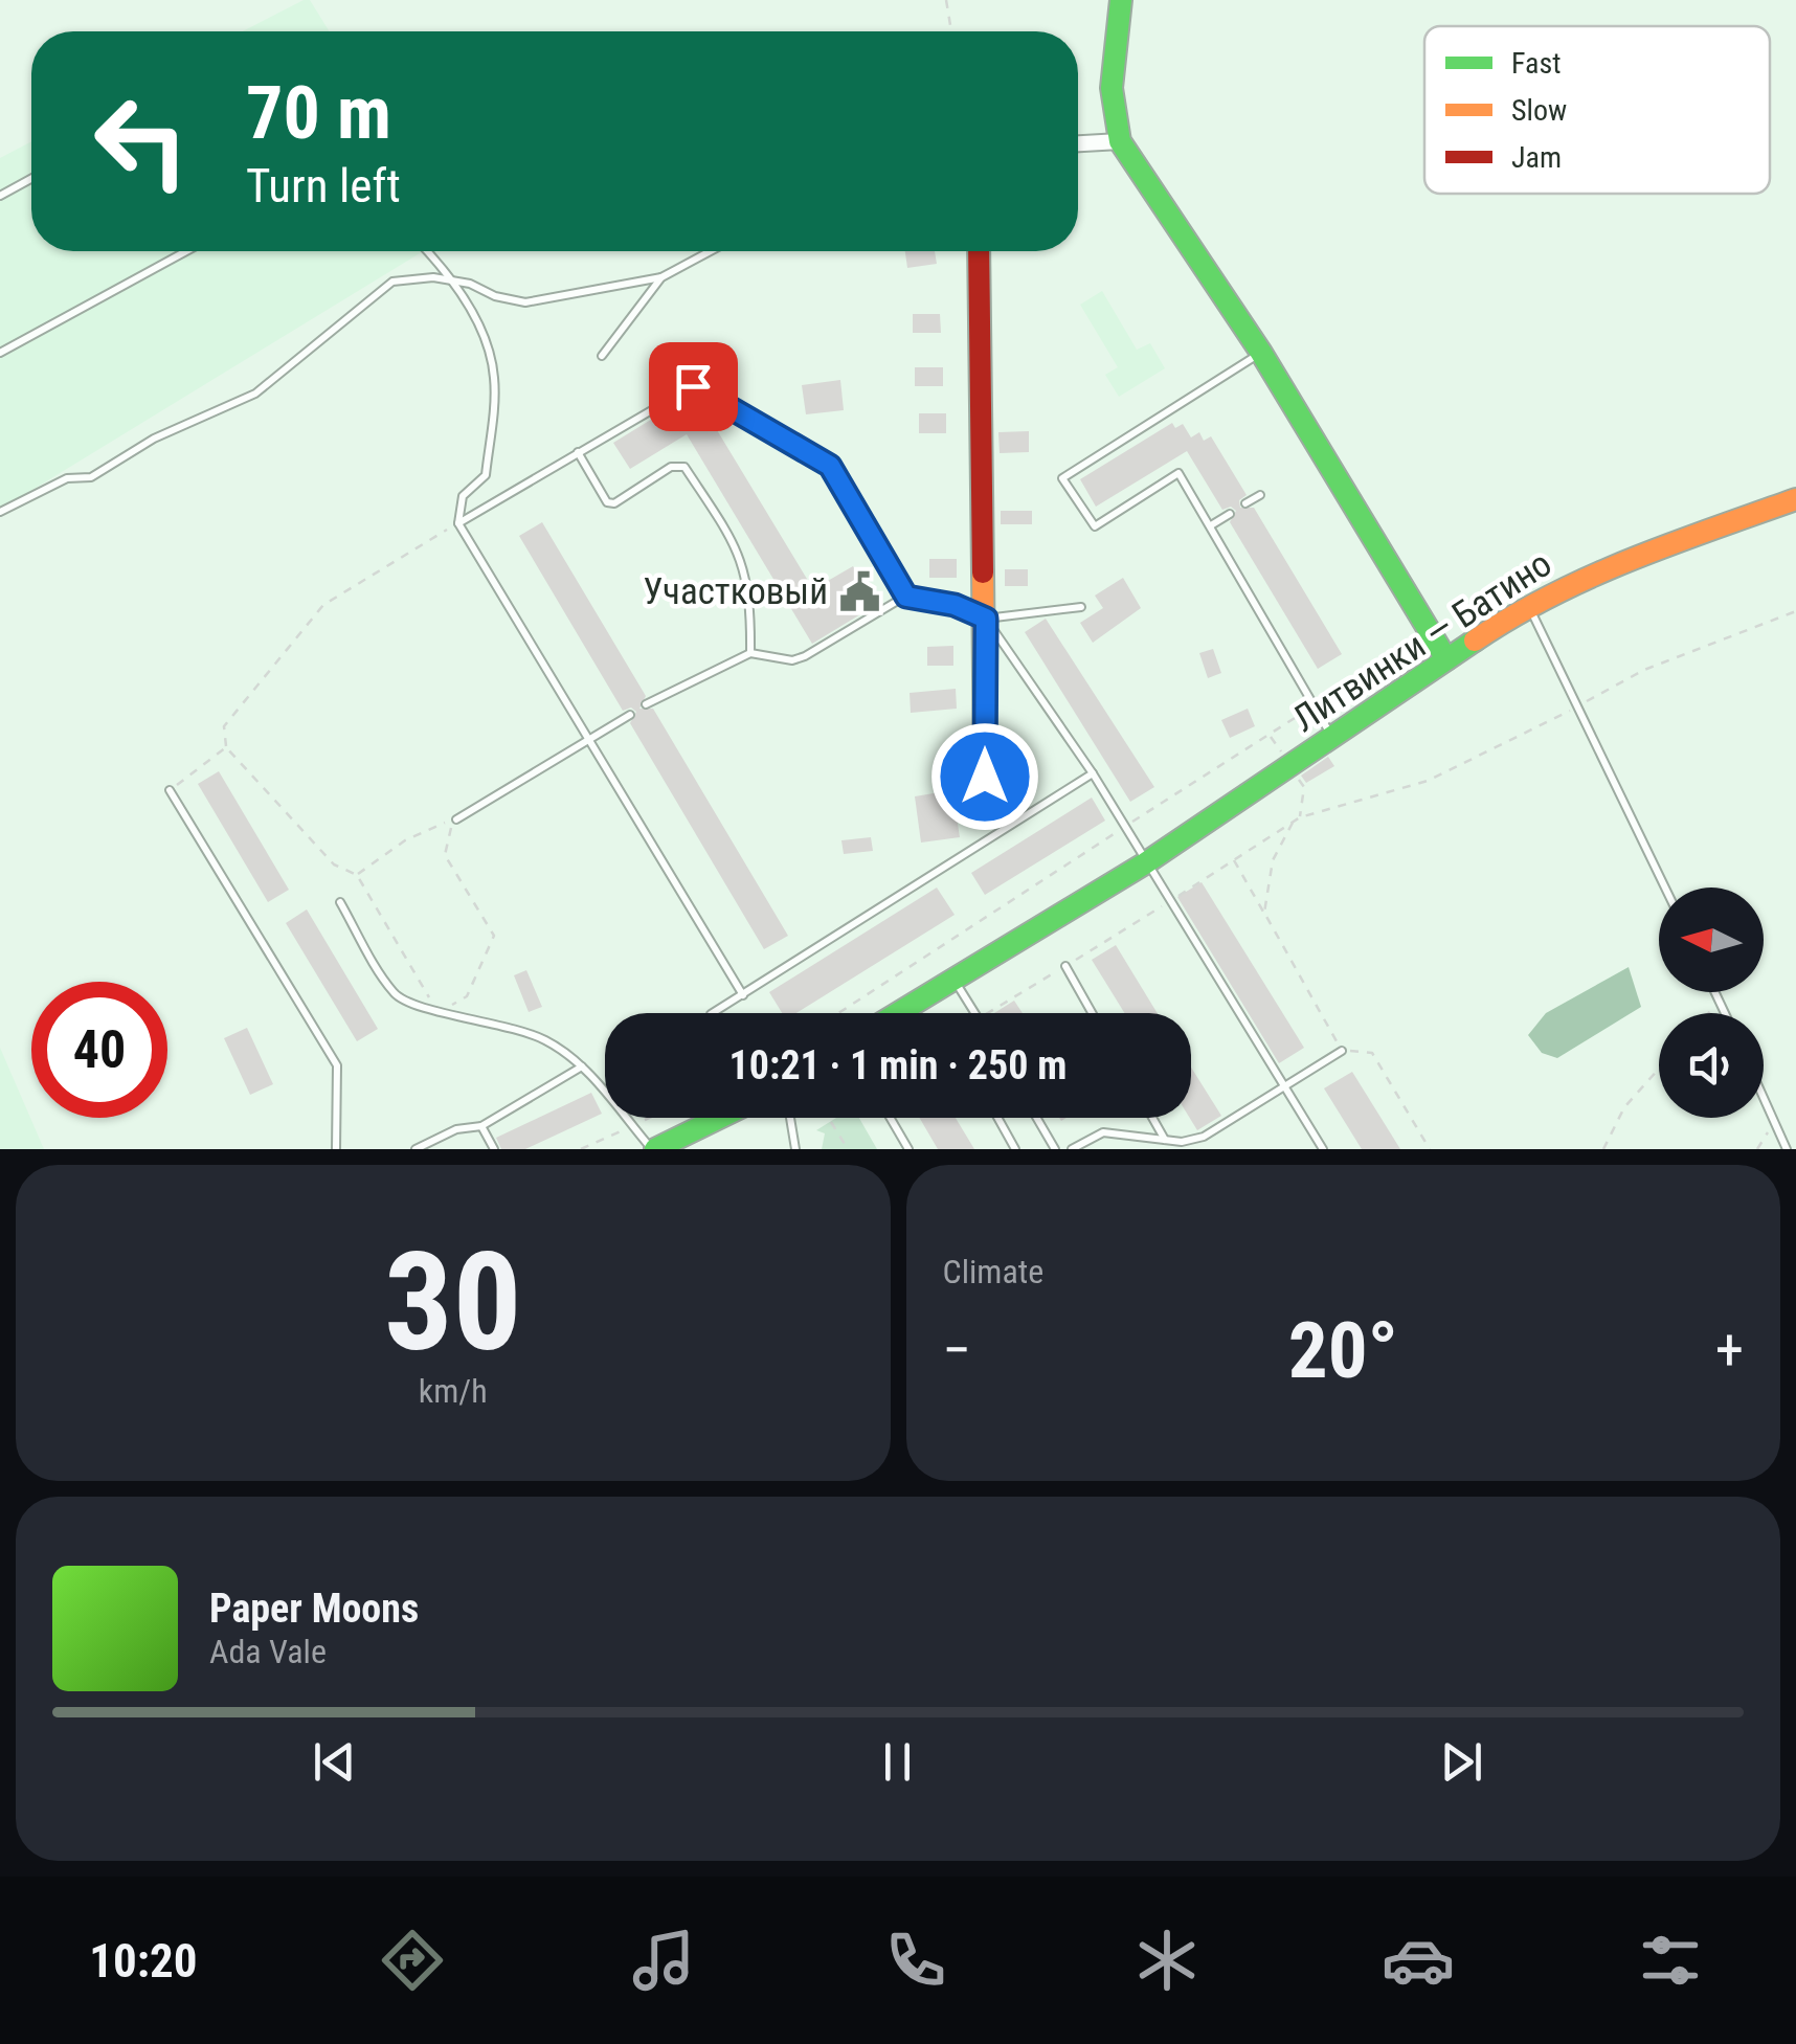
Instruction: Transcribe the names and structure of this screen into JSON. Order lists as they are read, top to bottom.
{
  "streets": {
    "street": ["Литвинки — Батино"]
  },
  "places": {
    "public building": ["Участковый"]
  },
  "legend": ["Fast", "Slow", "Jam"],
  "north": "left",
  "page": {
    "turn": ["70 m", "Turn left"],
    "limit": "40",
    "trip": "10:21 · 1 min · 250 m",
    "tile": [
      ["30", "km/h"],
      "Climate"
    ],
    "heat": ["−", "20°", "+"],
    "song": ["Paper Moons", "Ada Vale"],
    "tabs": "10:20"
  }
}
